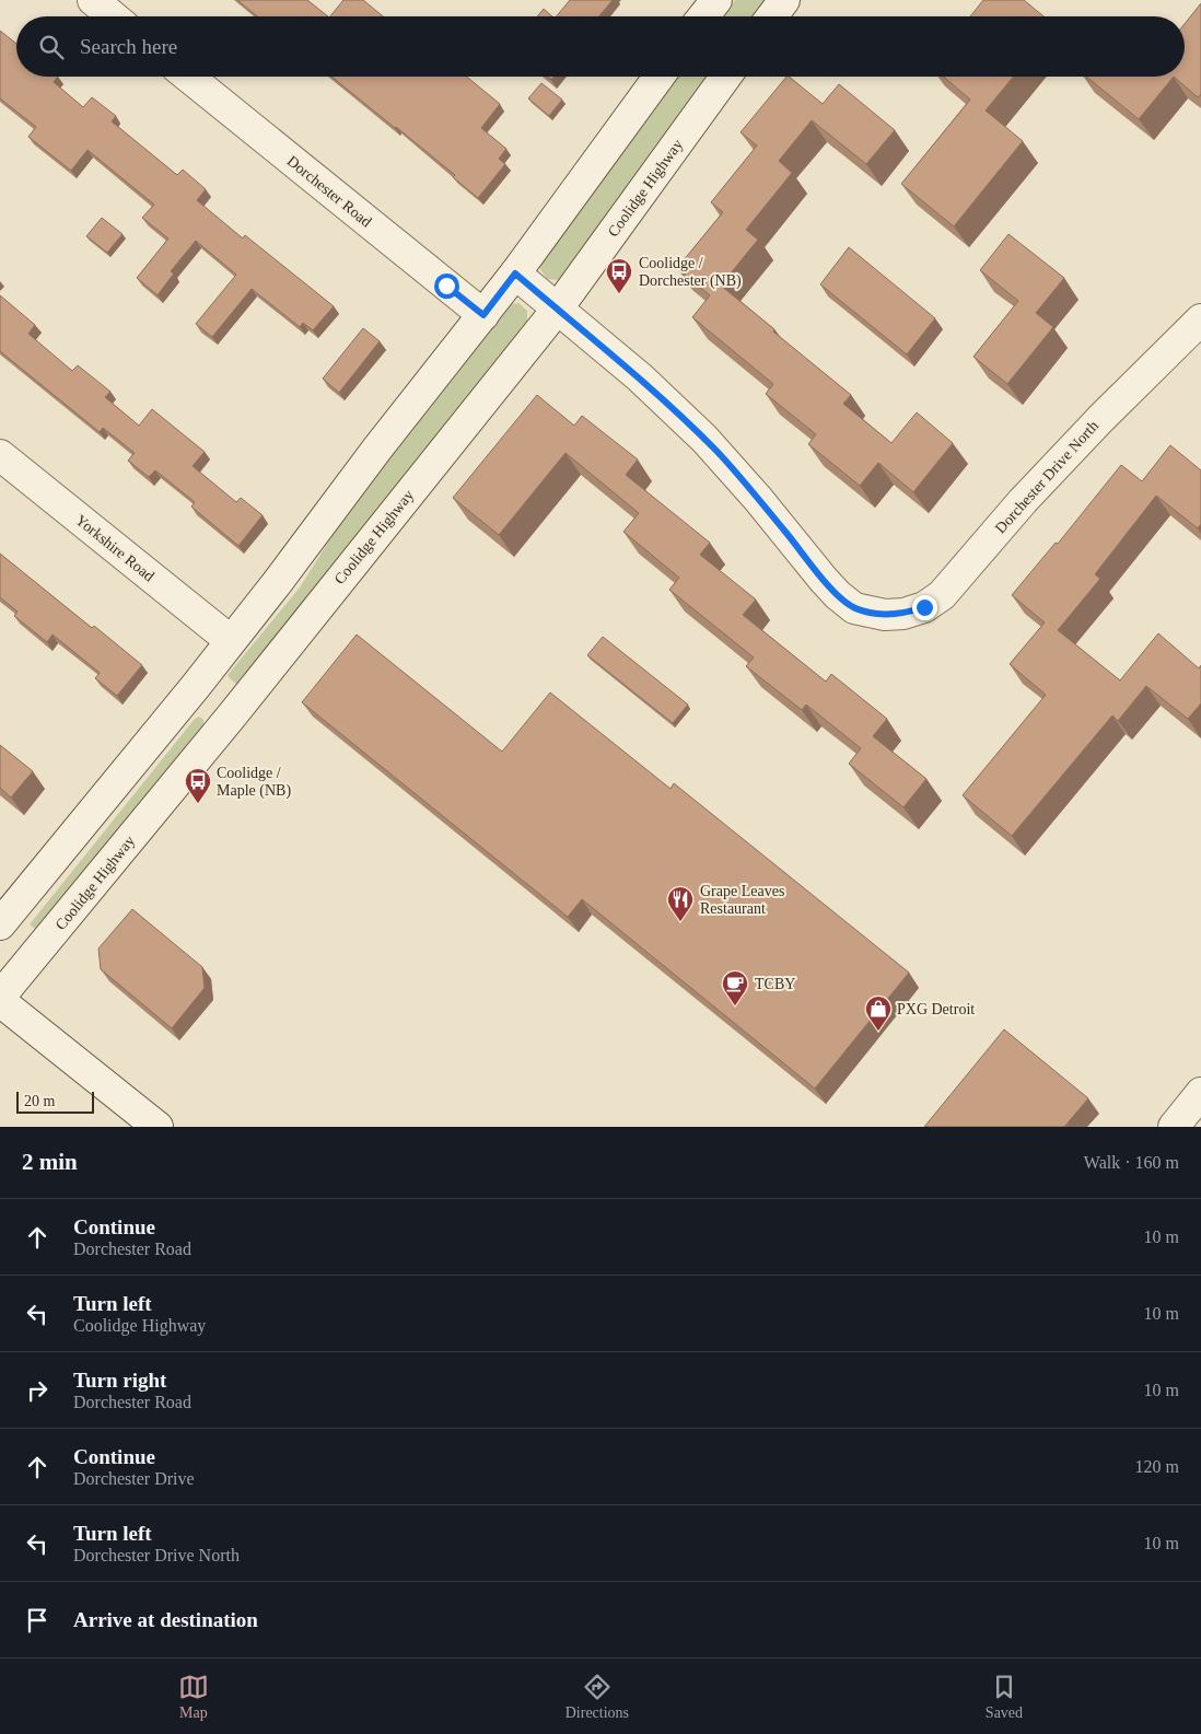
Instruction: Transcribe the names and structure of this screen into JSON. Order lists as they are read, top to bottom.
{
  "streets": {
    "main road": [
      "Coolidge Highway",
      "Dorchester Road",
      "Dorchester Drive North",
      "Yorkshire Road"
    ]
  },
  "crossings": [
    ["Coolidge Highway", "Dorchester Drive North"]
  ],
  "places": {
    "bus stop": ["Coolidge / Dorchester (NB)", "Coolidge / Maple (NB)"],
    "restaurant": ["Grape Leaves Restaurant"],
    "cafe": ["TCBY"],
    "shop": ["PXG Detroit"]
  },
  "scale_bar": "20 m",
  "page": {
    "search": "Search here",
    "scale": "20 m",
    "heading": ["2 min", "Walk · 160 m"],
    "list": [
      ["Continue", "Dorchester Road", "10 m"],
      ["Turn left", "Coolidge Highway", "10 m"],
      ["Turn right", "Dorchester Road", "10 m"],
      ["Continue", "Dorchester Drive", "120 m"],
      ["Turn left", "Dorchester Drive North", "10 m"],
      "Arrive at destination"
    ],
    "nav": ["Map", "Directions", "Saved"]
  }
}
